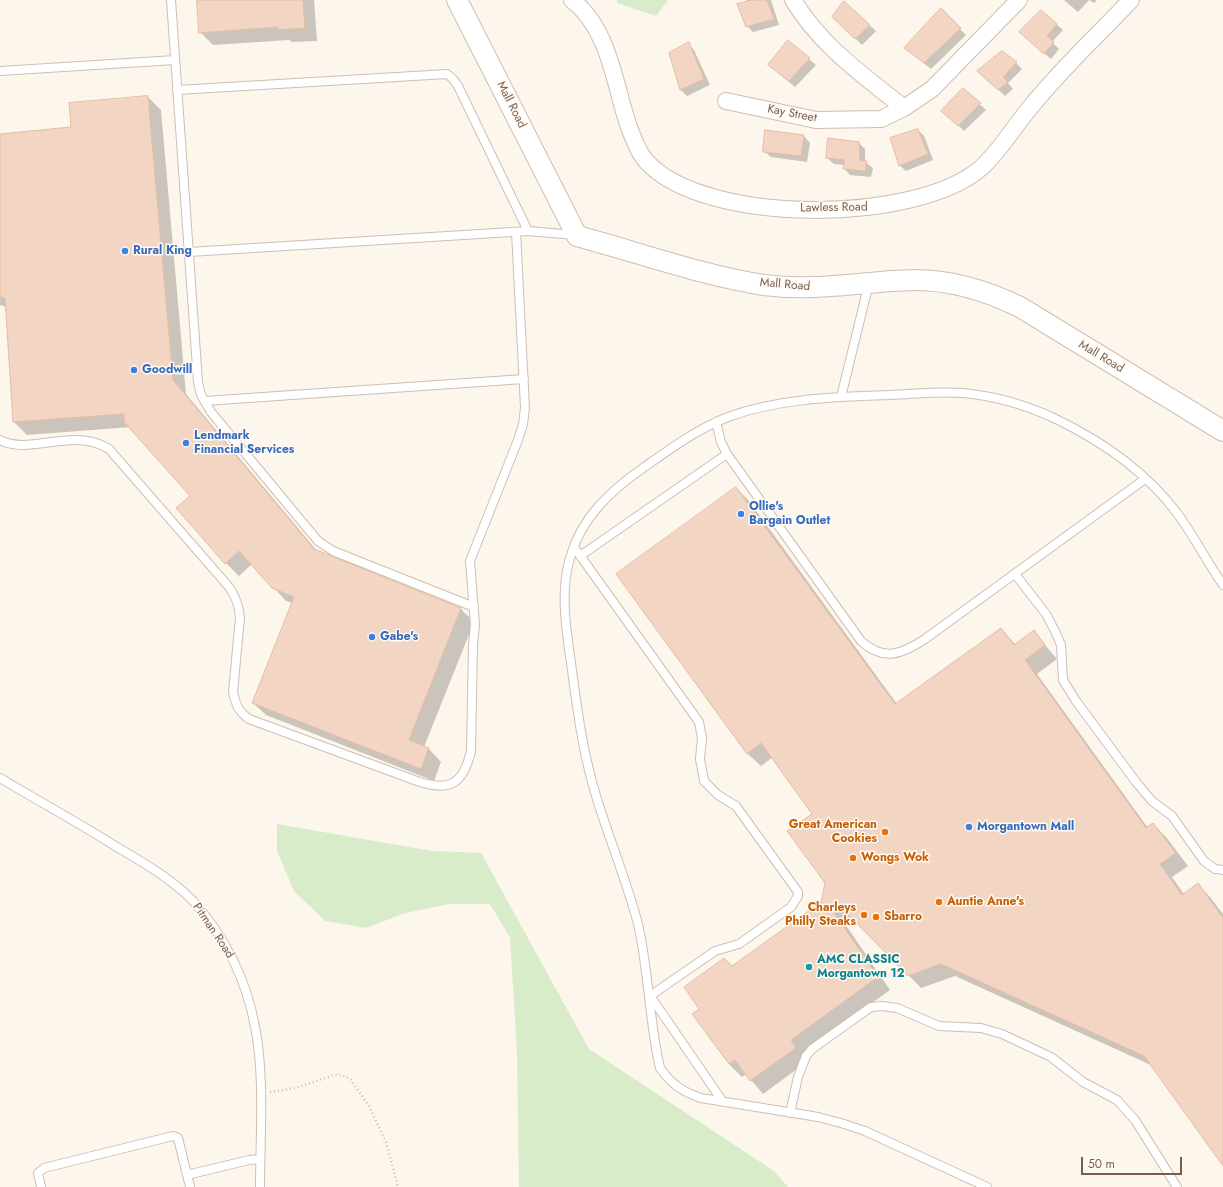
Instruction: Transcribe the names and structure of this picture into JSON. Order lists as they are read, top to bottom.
{
  "streets": {
    "street": ["Mall Road", "Kay Street", "Lawless Road"],
    "lane": ["Pitman Road"]
  },
  "places": [
    "Rural King",
    "Goodwill",
    "Lendmark Financial Services",
    "Ollie's Bargain Outlet",
    "Gabe's",
    "Morgantown Mall",
    "Great American Cookies",
    "Wongs Wok",
    "Auntie Anne's",
    "Charleys Philly Steaks",
    "Sbarro",
    "AMC CLASSIC Morgantown 12"
  ],
  "scale_bar": "50 m"
}
